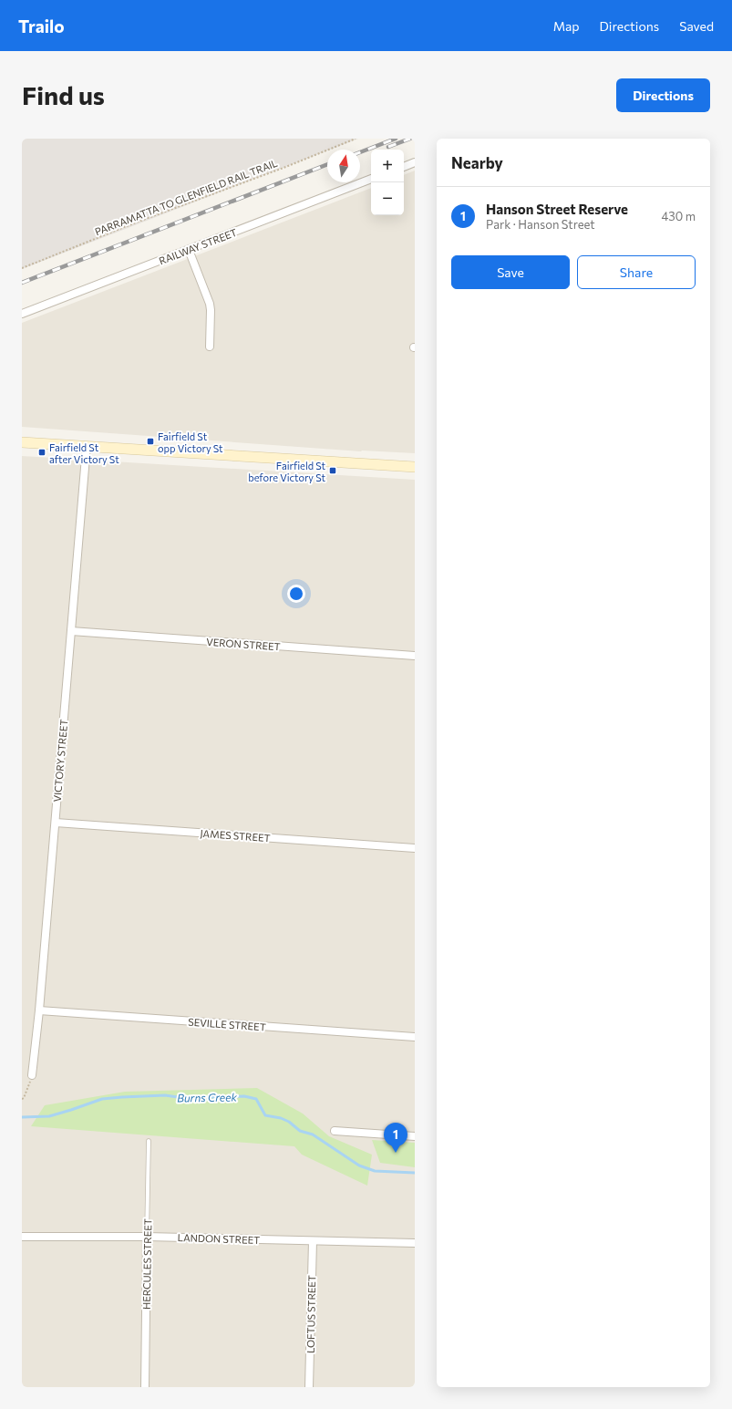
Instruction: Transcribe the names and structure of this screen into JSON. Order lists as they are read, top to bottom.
{
  "streets": {
    "street": [
      "RAILWAY STREET",
      "VERON STREET",
      "VICTORY STREET",
      "JAMES STREET",
      "SEVILLE STREET",
      "LANDON STREET",
      "HERCULES STREET",
      "LOFTUS STREET"
    ],
    "path": ["PARRAMATTA TO GLENFIELD RAIL TRAIL"]
  },
  "crossings": [
    ["VERON STREET", "VICTORY STREET"],
    ["VICTORY STREET", "JAMES STREET"],
    ["VICTORY STREET", "SEVILLE STREET"],
    ["LANDON STREET", "HERCULES STREET"],
    ["LANDON STREET", "LOFTUS STREET"]
  ],
  "water": ["Burns Creek"],
  "places": {
    "transit": ["Fairfield St opp Victory St", "Fairfield St after Victory St", "Fairfield St before Victory St"]
  },
  "north": "top",
  "page": {
    "header": "Trailo",
    "nav": ["Map", "Directions", "Saved"],
    "buttons": [
      "Directions",
      ["Save", "Share"]
    ],
    "title": "Find us",
    "heading": "Nearby",
    "map_buttons": ["+", "−"],
    "list": [
      {
        "mark": "1",
        "name": "Hanson Street Reserve",
        "note": "Park · Hanson Street",
        "value": "430 m"
      }
    ],
    "pins": "1"
  }
}
